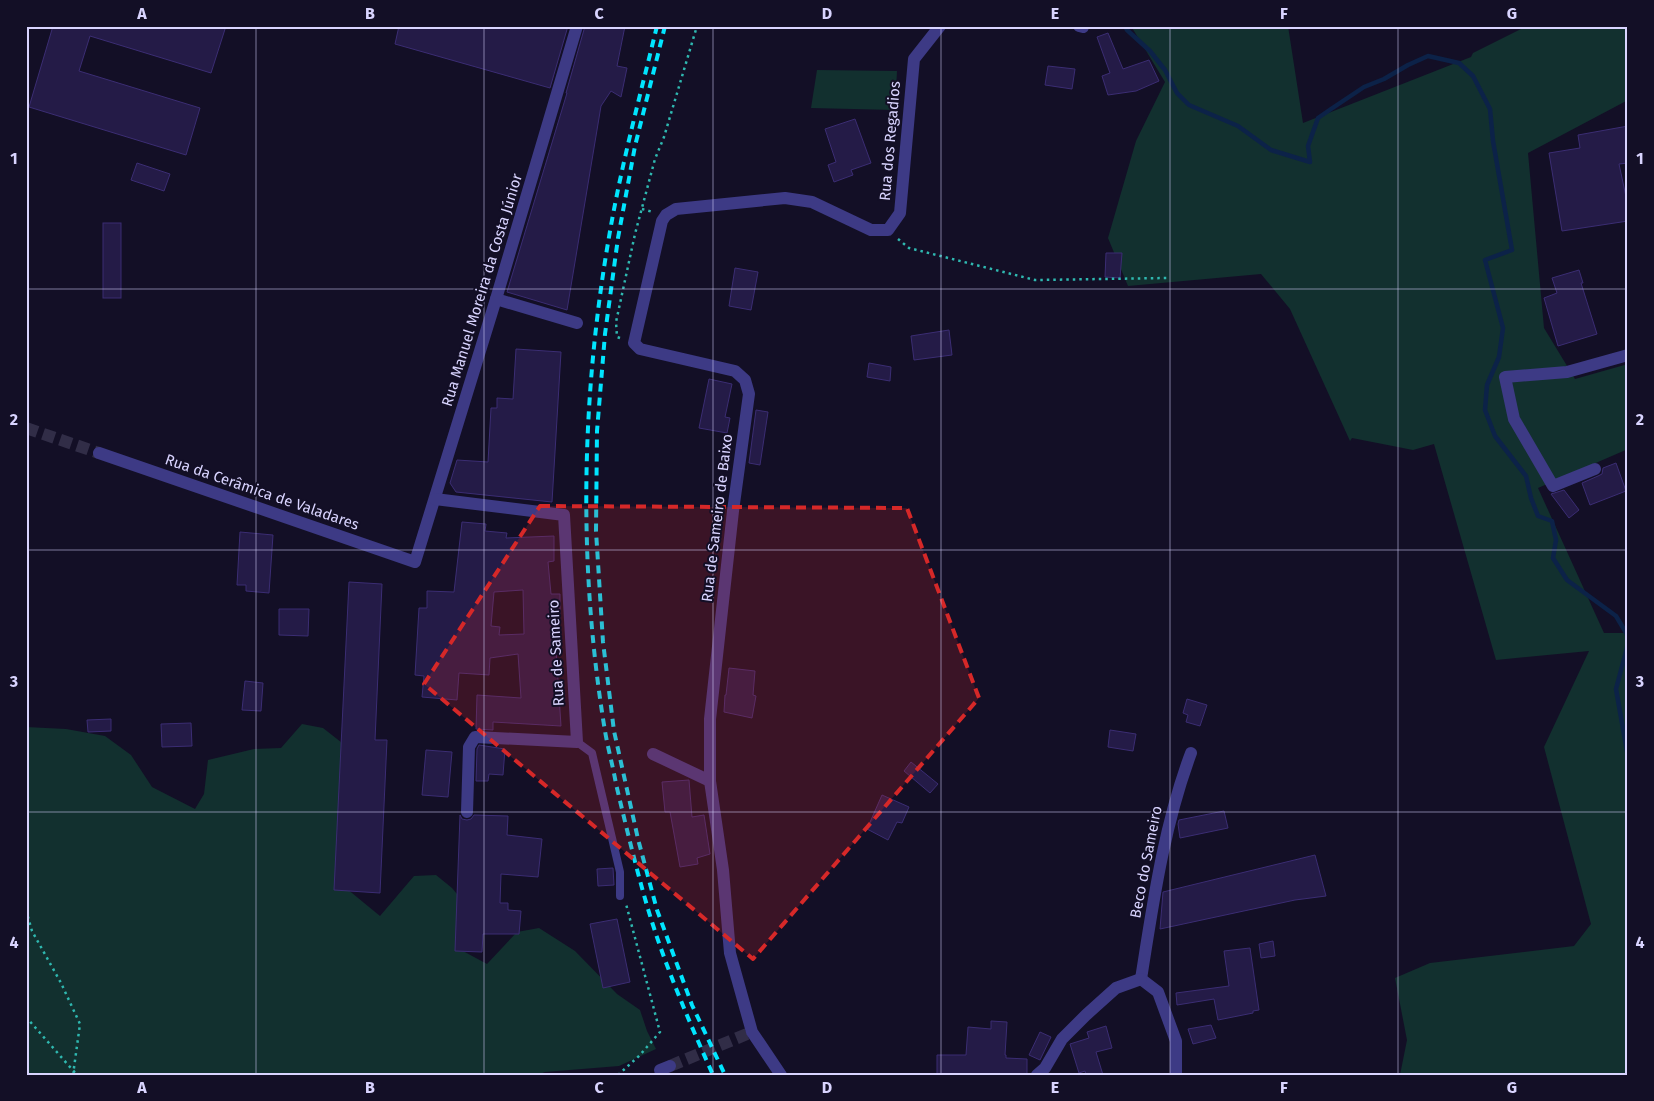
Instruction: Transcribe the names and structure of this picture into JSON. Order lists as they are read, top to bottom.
{
  "streets": {
    "street": [
      "Rua dos Regadios",
      "Rua Manuel Moreira da Costa Júnior",
      "Rua da Cerâmica de Valadares",
      "Rua de Sameiro de Baixo",
      "Rua de Sameiro",
      "Beco do Sameiro"
    ]
  },
  "crossings": [
    ["Rua dos Regadios", "Rua de Sameiro de Baixo"],
    ["Rua Manuel Moreira da Costa Júnior", "Rua da Cerâmica de Valadares"],
    ["Rua Manuel Moreira da Costa Júnior", "Rua de Sameiro"]
  ],
  "grid": {
    "columns": [
      "A",
      "B",
      "C",
      "D",
      "E",
      "F",
      "G"
    ],
    "rows": [
      "1",
      "2",
      "3",
      "4"
    ]
  }
}
